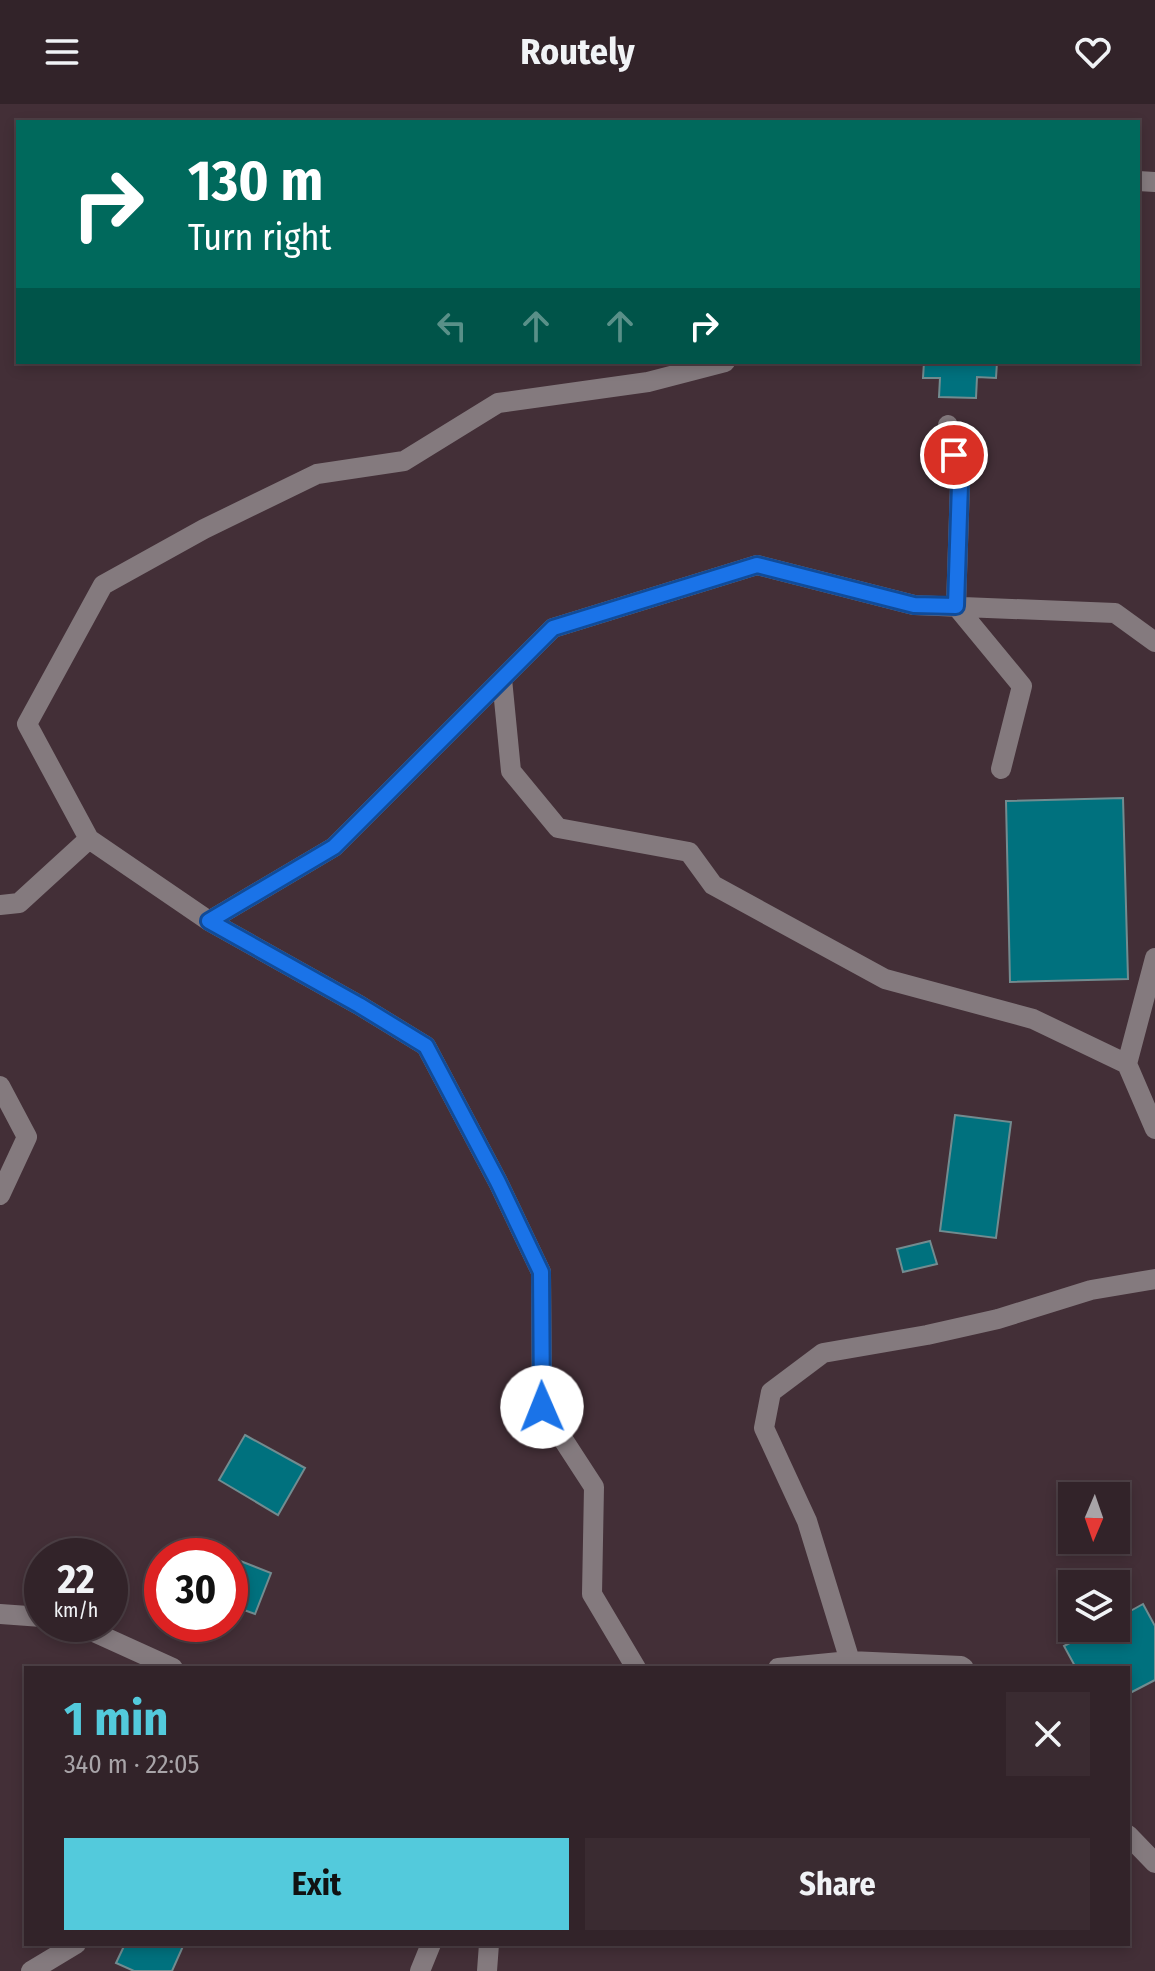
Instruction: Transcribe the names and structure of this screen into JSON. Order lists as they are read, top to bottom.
{
  "north": "bottom",
  "page": {
    "header": "Routely",
    "turn": ["130 m", "Turn right"],
    "speed": "22 km/h",
    "limit": "30",
    "heading": ["1 min", "340 m · 22:05"],
    "buttons": ["Exit", "Share"]
  }
}
